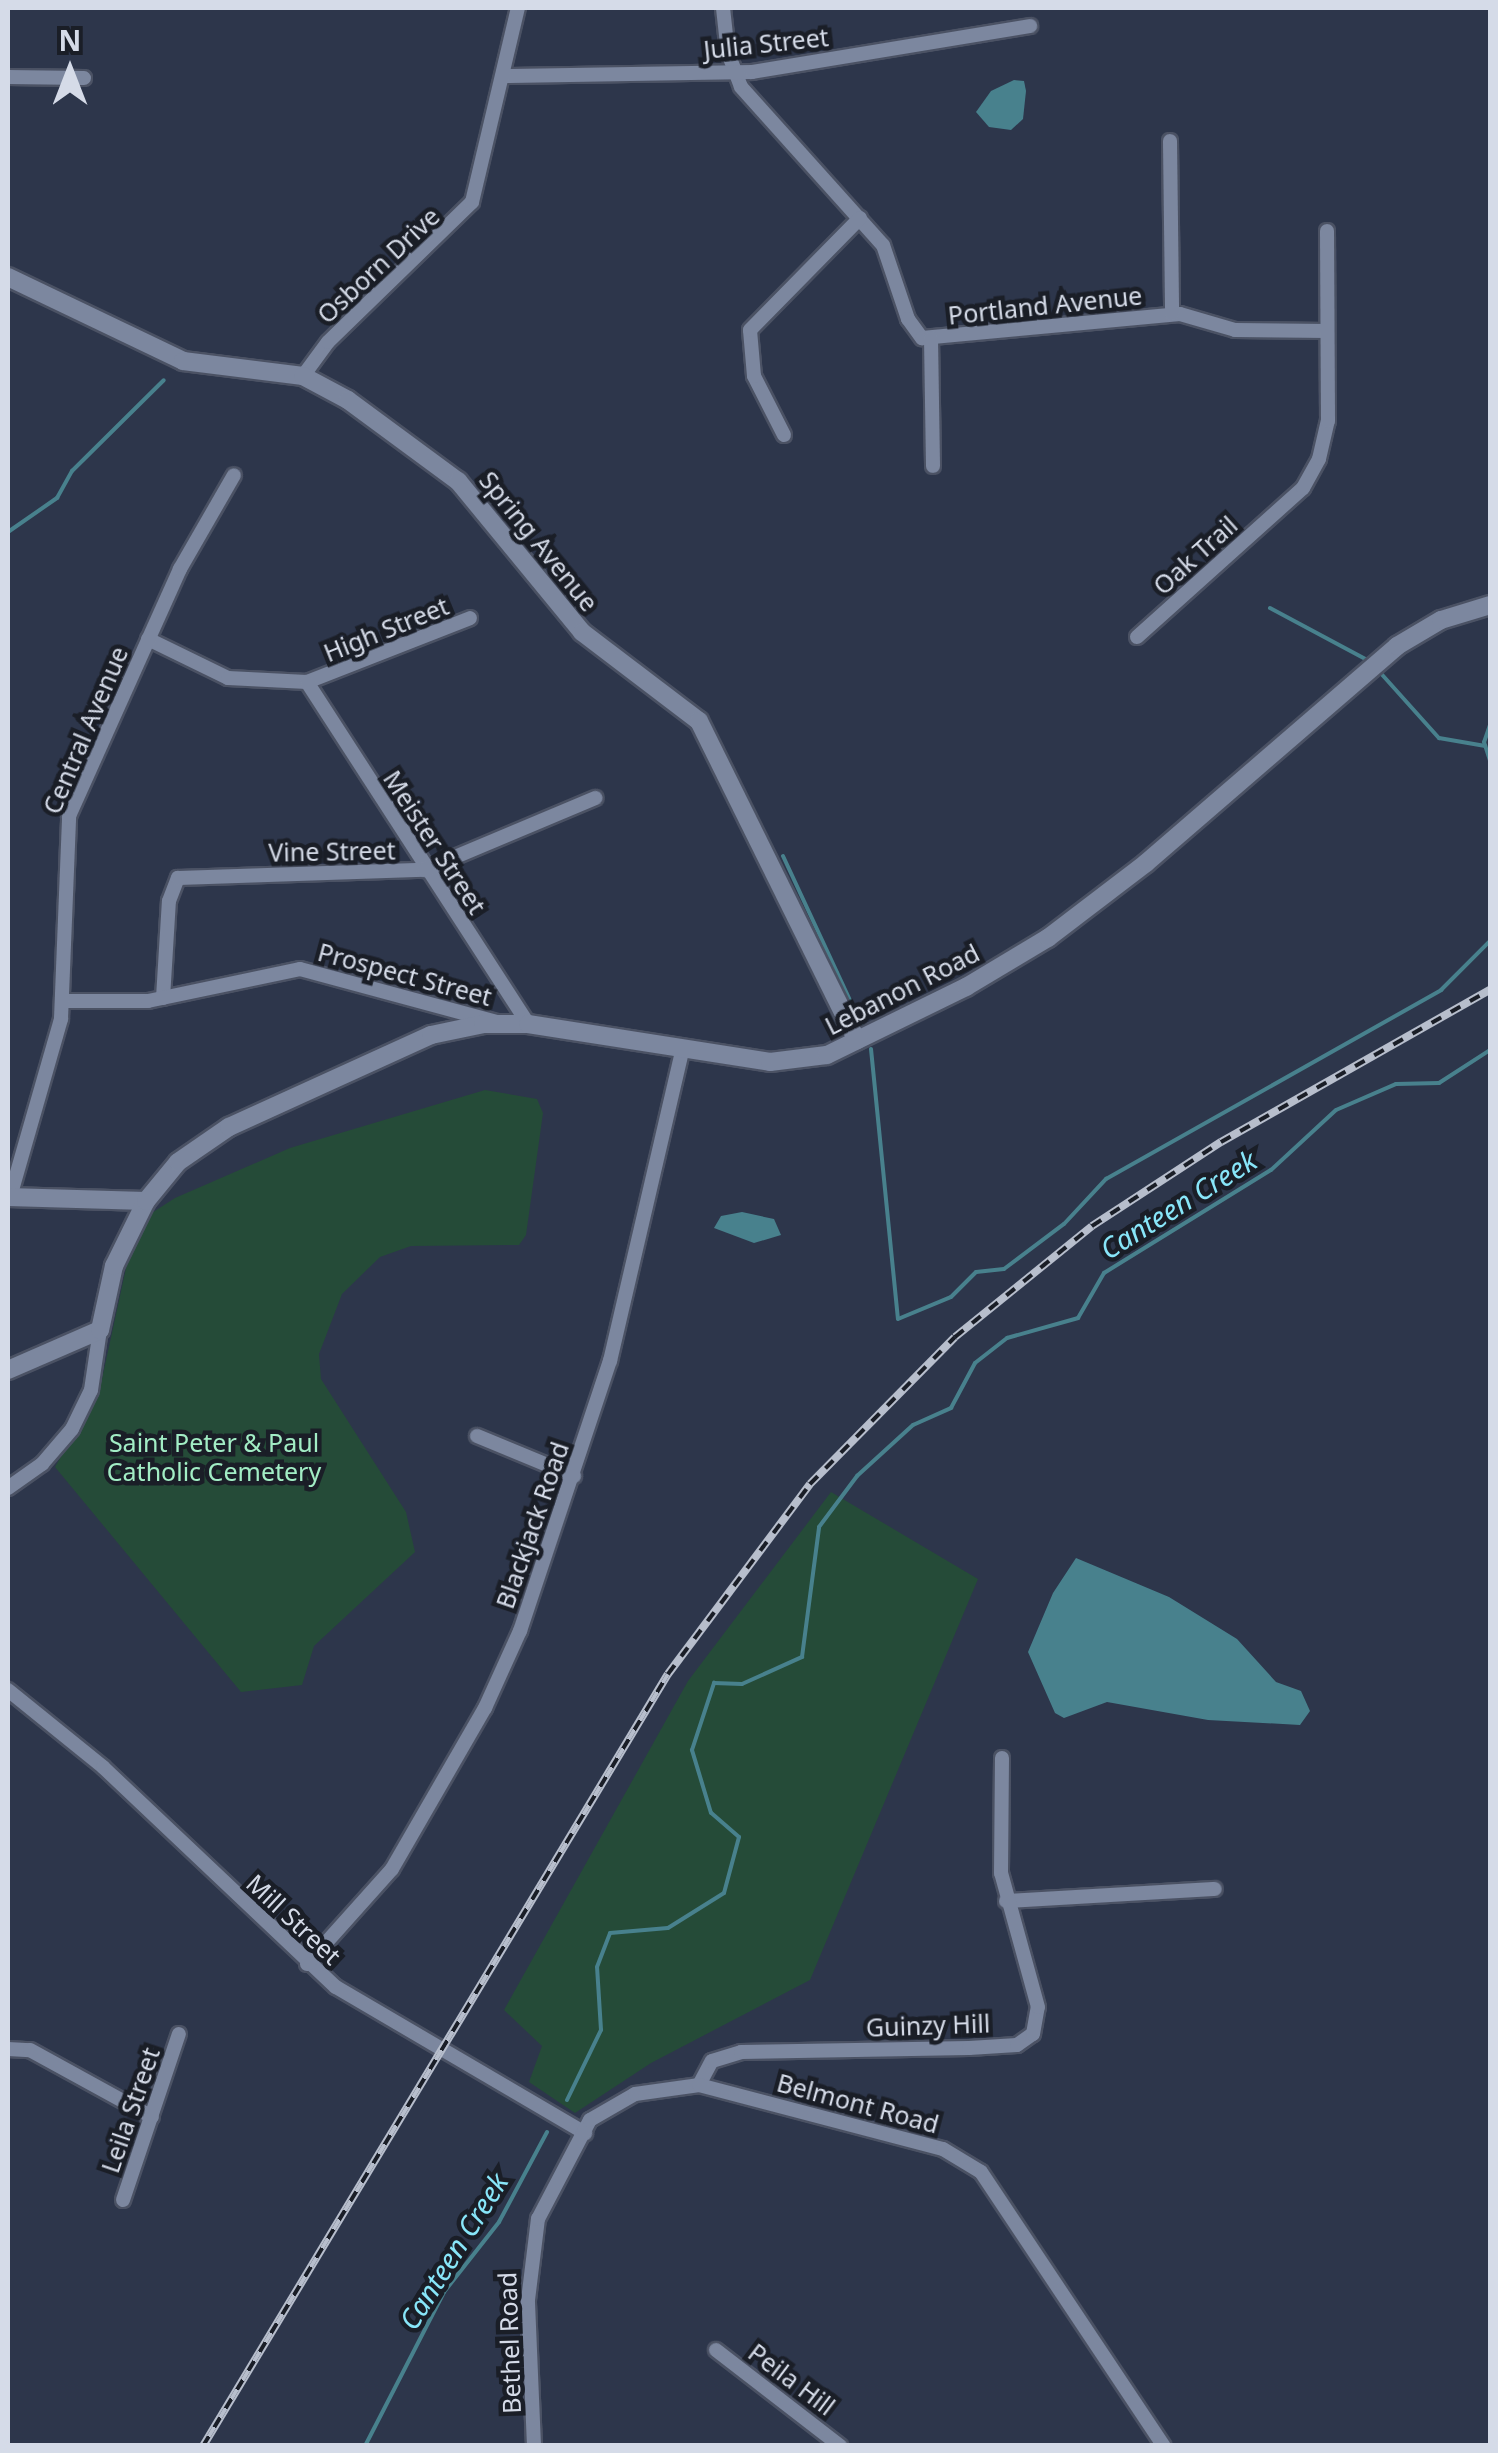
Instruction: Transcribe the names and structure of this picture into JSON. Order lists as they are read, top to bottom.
{
  "streets": {
    "street": [
      "Julia Street",
      "Osborn Drive",
      "Portland Avenue",
      "Spring Avenue",
      "Oak Trail",
      "High Street",
      "Central Avenue",
      "Meister Street",
      "Vine Street",
      "Prospect Street",
      "Lebanon Road",
      "Blackjack Road",
      "Mill Street",
      "Guinzy Hill",
      "Belmont Road",
      "Leila Street",
      "Bethel Road",
      "Peila Hill"
    ]
  },
  "crossings": [
    ["Julia Street", "Osborn Drive"],
    ["Julia Street", "Portland Avenue"],
    ["Osborn Drive", "Spring Avenue"],
    ["Portland Avenue", "Oak Trail"],
    ["Spring Avenue", "Lebanon Road"],
    ["High Street", "Central Avenue"],
    ["High Street", "Meister Street"],
    ["Central Avenue", "Prospect Street"],
    ["Meister Street", "Vine Street"],
    ["Meister Street", "Lebanon Road"],
    ["Vine Street", "Prospect Street"],
    ["Prospect Street", "Lebanon Road"],
    ["Lebanon Road", "Blackjack Road"],
    ["Blackjack Road", "Mill Street"],
    ["Mill Street", "Belmont Road"],
    ["Mill Street", "Bethel Road"],
    ["Guinzy Hill", "Belmont Road"],
    ["Belmont Road", "Bethel Road"]
  ],
  "water": ["Canteen Creek"],
  "parks": ["Saint Peter & Paul Catholic Cemetery"],
  "north": "top"
}
